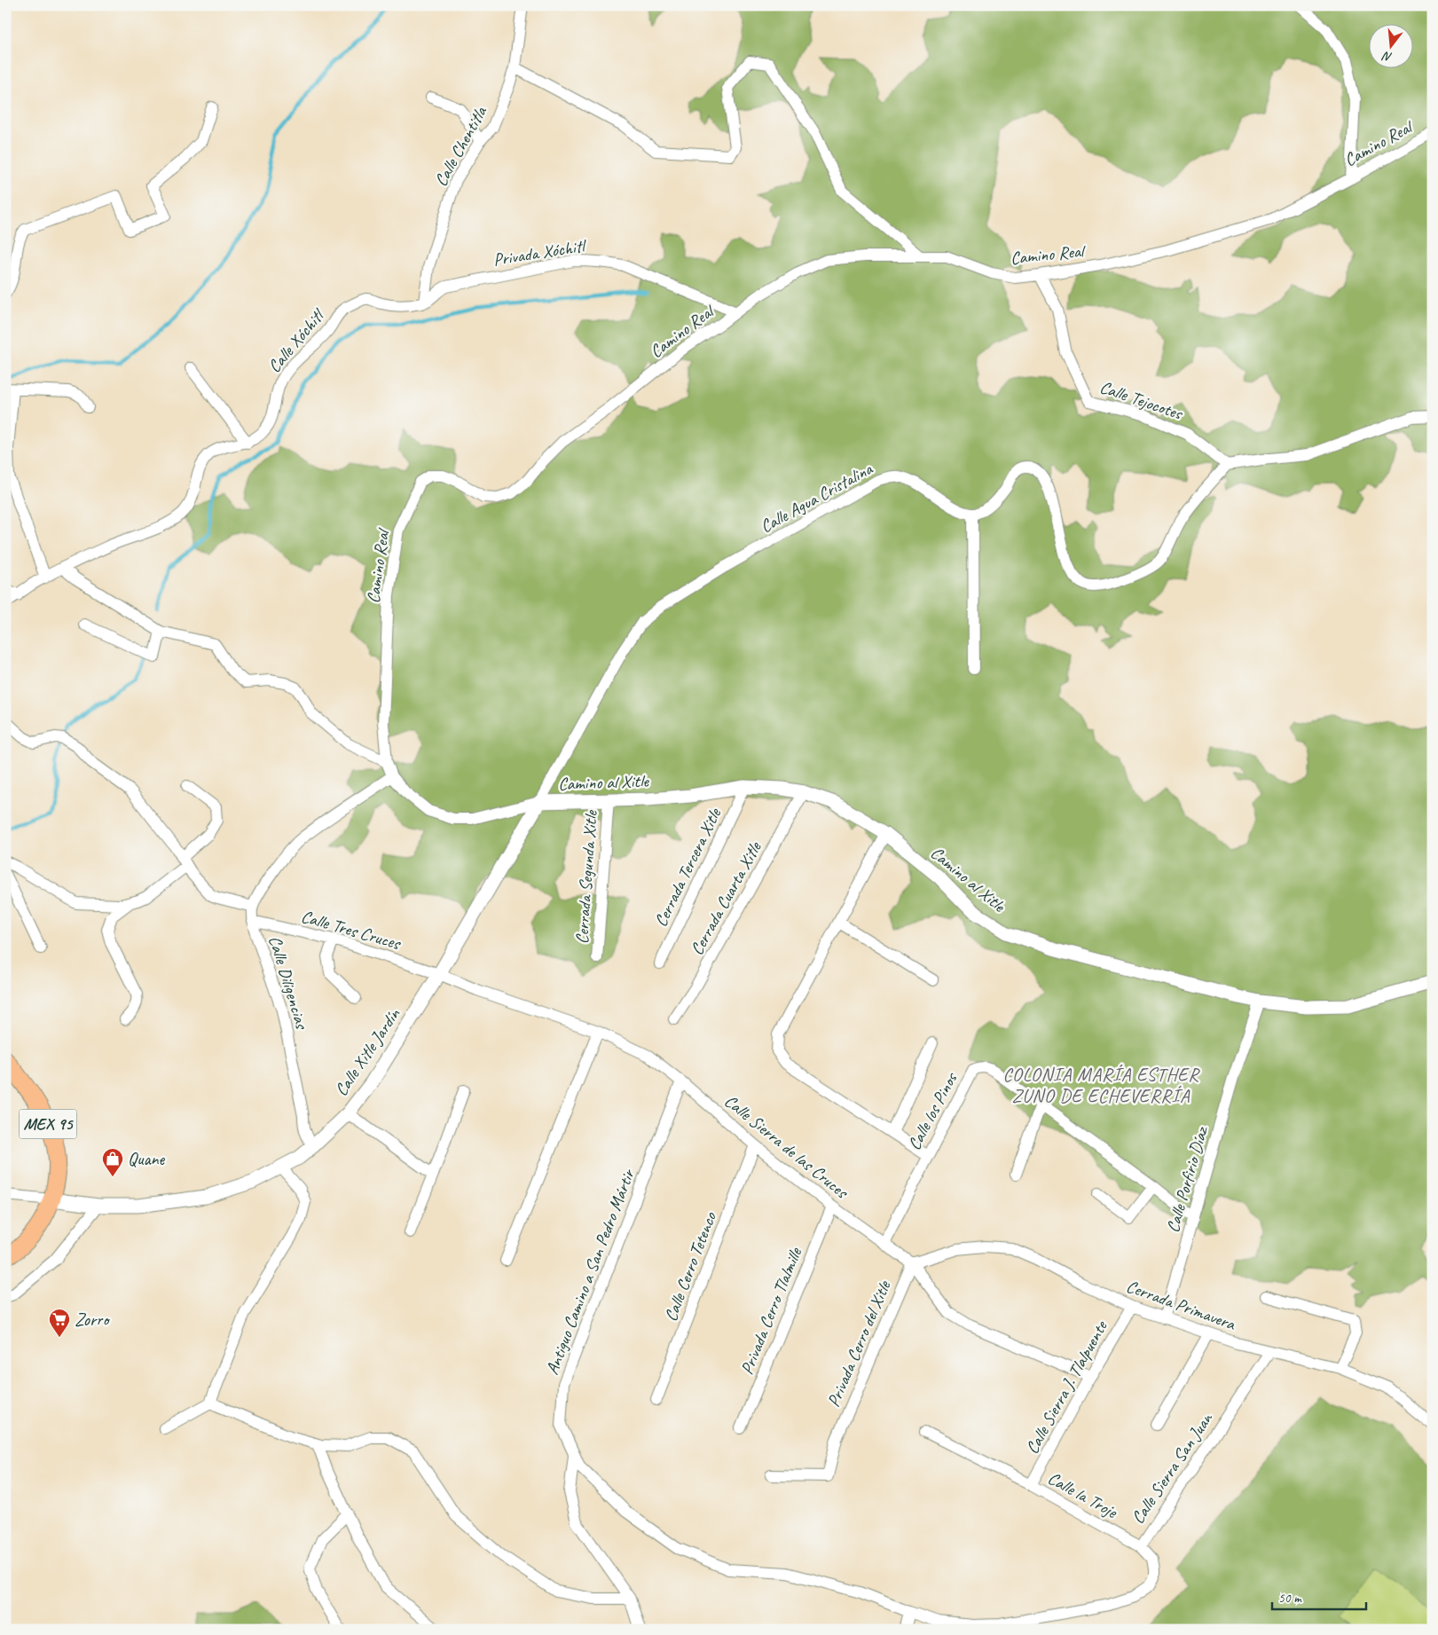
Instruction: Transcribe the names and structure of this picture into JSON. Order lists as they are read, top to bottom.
{
  "streets": {
    "main road": ["MEX 95"],
    "street": [
      "Camino Real",
      "Calle Chentitla",
      "Privada Xóchitl",
      "Calle Xóchitl",
      "Calle Tejocotes",
      "Calle Agua Cristalina",
      "Camino al Xitle",
      "Cerrada Tercera Xitle",
      "Cerrada Segunda Xitle",
      "Cerrada Cuarta Xitle",
      "Calle Tres Cruces",
      "Calle Diligencias",
      "Calle Xitle Jardín",
      "Calle los Pinos",
      "Calle Sierra de las Cruces",
      "Calle Porfirio Díaz",
      "Calle Cerro Tetenco",
      "Antiguo Camino a San Pedro Mártir",
      "Cerrada Primavera",
      "Privada Cerro Tlalmille",
      "Privada Cerro del Xitle",
      "Calle Sierra J. Tlalpuente",
      "Calle Sierra San Juan",
      "Calle la Troje"
    ]
  },
  "crossings": [
    ["Camino Real", "Privada Xóchitl"],
    ["Camino Real", "Calle Tejocotes"],
    ["Camino Real", "Calle Agua Cristalina"],
    ["Camino Real", "Camino al Xitle"],
    ["Camino Real", "Calle Diligencias"],
    ["Camino Real", "Calle Xitle Jardín"],
    ["Calle Chentitla", "Privada Xóchitl"],
    ["Calle Chentitla", "Calle Xóchitl"],
    ["Privada Xóchitl", "Calle Xóchitl"],
    ["Calle Agua Cristalina", "Camino al Xitle"],
    ["Calle Agua Cristalina", "Calle Xitle Jardín"],
    ["Camino al Xitle", "Cerrada Tercera Xitle"],
    ["Camino al Xitle", "Cerrada Segunda Xitle"],
    ["Camino al Xitle", "Cerrada Cuarta Xitle"],
    ["Camino al Xitle", "Calle Xitle Jardín"],
    ["Camino al Xitle", "Calle Porfirio Díaz"],
    ["Calle Tres Cruces", "Calle Diligencias"],
    ["Calle Tres Cruces", "Calle Xitle Jardín"],
    ["Calle Tres Cruces", "Calle Sierra de las Cruces"],
    ["Calle Diligencias", "Calle Xitle Jardín"],
    ["Calle Xitle Jardín", "MEX 95"],
    ["Calle Xitle Jardín", "Calle Sierra de las Cruces"],
    ["Calle los Pinos", "Calle Sierra de las Cruces"],
    ["Calle los Pinos", "Calle Porfirio Díaz"],
    ["Calle Sierra de las Cruces", "Calle Cerro Tetenco"],
    ["Calle Sierra de las Cruces", "Antiguo Camino a San Pedro Mártir"],
    ["Calle Sierra de las Cruces", "Cerrada Primavera"],
    ["Calle Sierra de las Cruces", "Privada Cerro Tlalmille"],
    ["Calle Sierra de las Cruces", "Privada Cerro del Xitle"],
    ["Calle Sierra de las Cruces", "Calle Sierra J. Tlalpuente"],
    ["Calle Porfirio Díaz", "Cerrada Primavera"],
    ["Antiguo Camino a San Pedro Mártir", "Calle Sierra San Juan"],
    ["Cerrada Primavera", "Privada Cerro del Xitle"],
    ["Cerrada Primavera", "Calle Sierra J. Tlalpuente"],
    ["Cerrada Primavera", "Calle Sierra San Juan"],
    ["Calle Sierra J. Tlalpuente", "Calle la Troje"],
    ["Calle Sierra San Juan", "Calle la Troje"]
  ],
  "districts": ["COLONIA MARÍA ESTHER ZUNO DE ECHEVERRÍA"],
  "places": {
    "shop": ["Quane"],
    "supermarket": ["Zorro"]
  },
  "scale_bar": "50 m",
  "north": "bottom"
}
